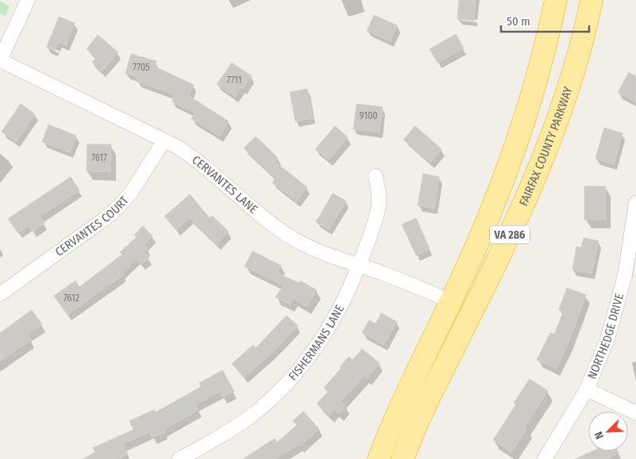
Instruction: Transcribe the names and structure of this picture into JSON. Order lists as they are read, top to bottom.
{
  "streets": {
    "highway": ["FAIRFAX COUNTY PARKWAY", "VA 286"],
    "street": [
      "CERVANTES LANE",
      "CERVANTES COURT",
      "NORTHEDGE DRIVE",
      "FISHERMANS LANE"
    ]
  },
  "crossings": [
    ["CERVANTES LANE", "CERVANTES COURT"],
    ["CERVANTES LANE", "VA 286"],
    ["CERVANTES LANE", "FISHERMANS LANE"]
  ],
  "house_numbers": [
    "7705",
    "7711",
    "9100",
    "7617",
    "7612"
  ],
  "scale_bar": "50 m",
  "north": "bottom left"
}
